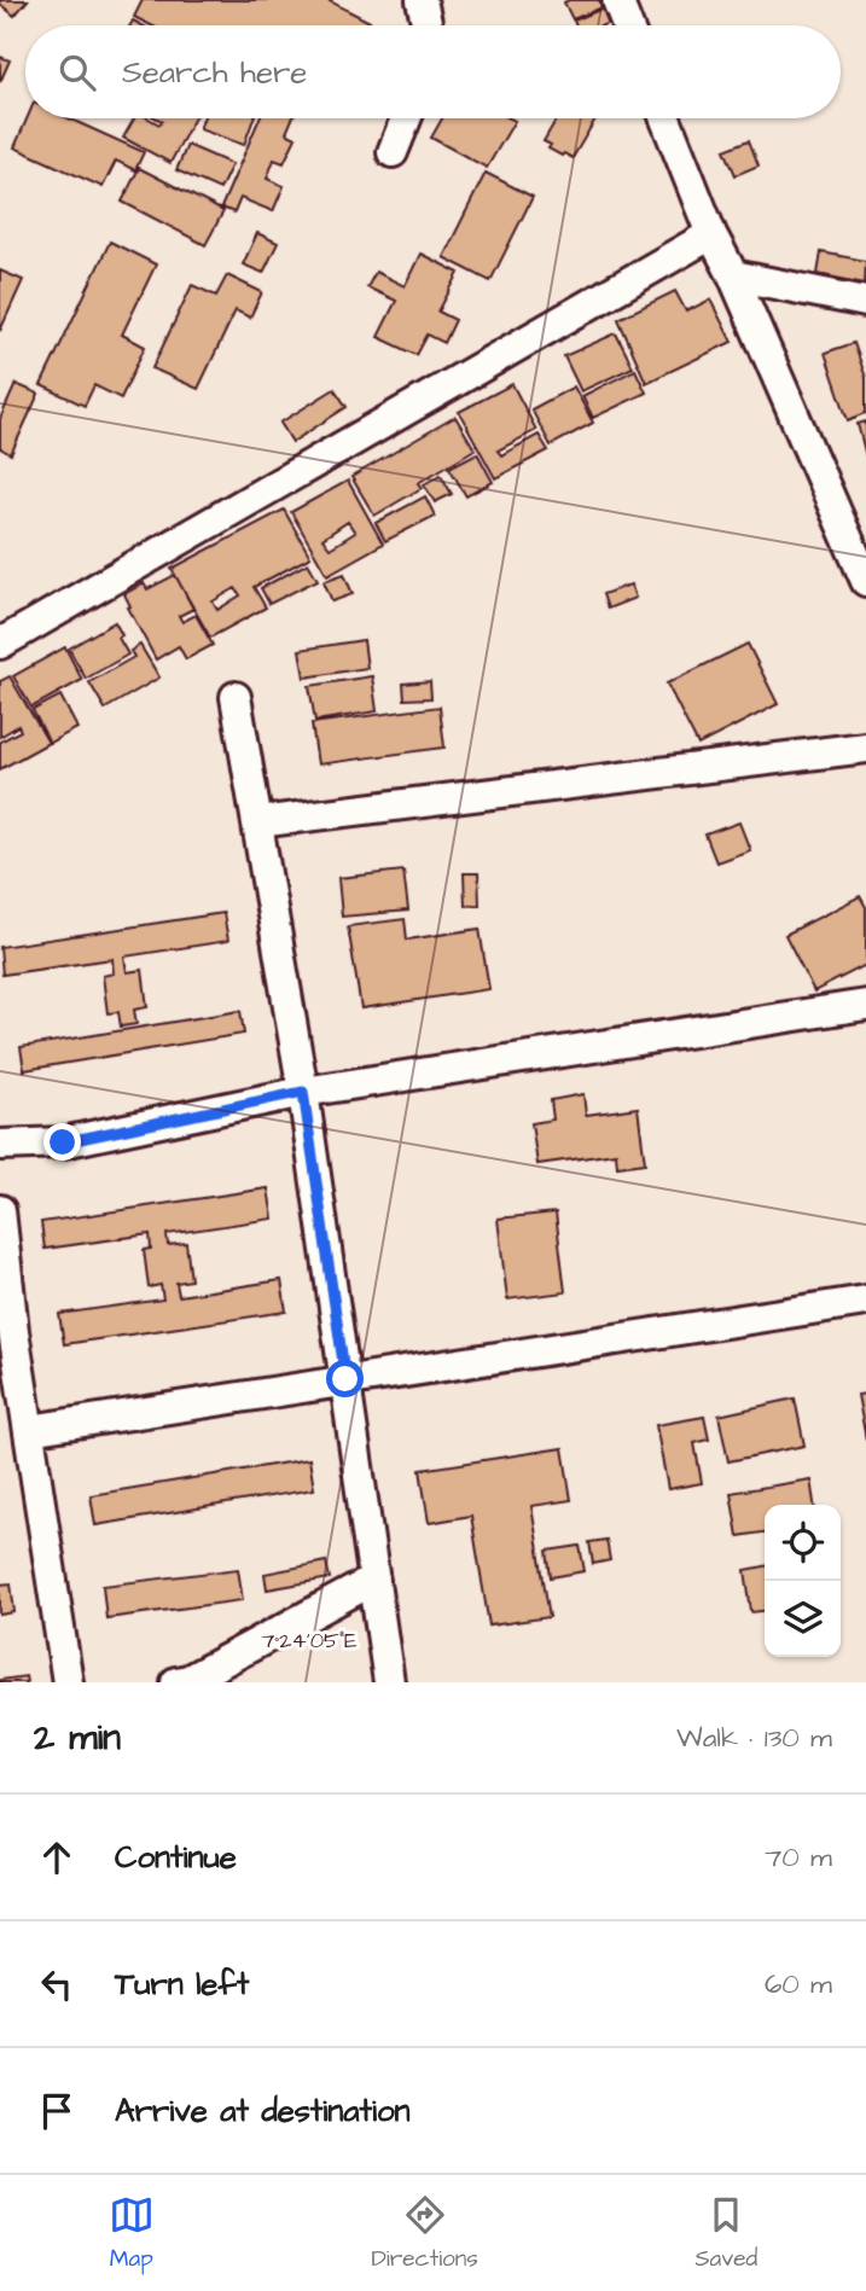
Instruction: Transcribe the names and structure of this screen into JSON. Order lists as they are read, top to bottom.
{
  "page": {
    "search": "Search here",
    "heading": ["2 min", "Walk · 130 m"],
    "list": [
      ["Continue", "70 m"],
      ["Turn left", "60 m"],
      "Arrive at destination"
    ],
    "nav": ["Map", "Directions", "Saved"]
  },
  "coordinates": ["7°24'05\"E"]
}
